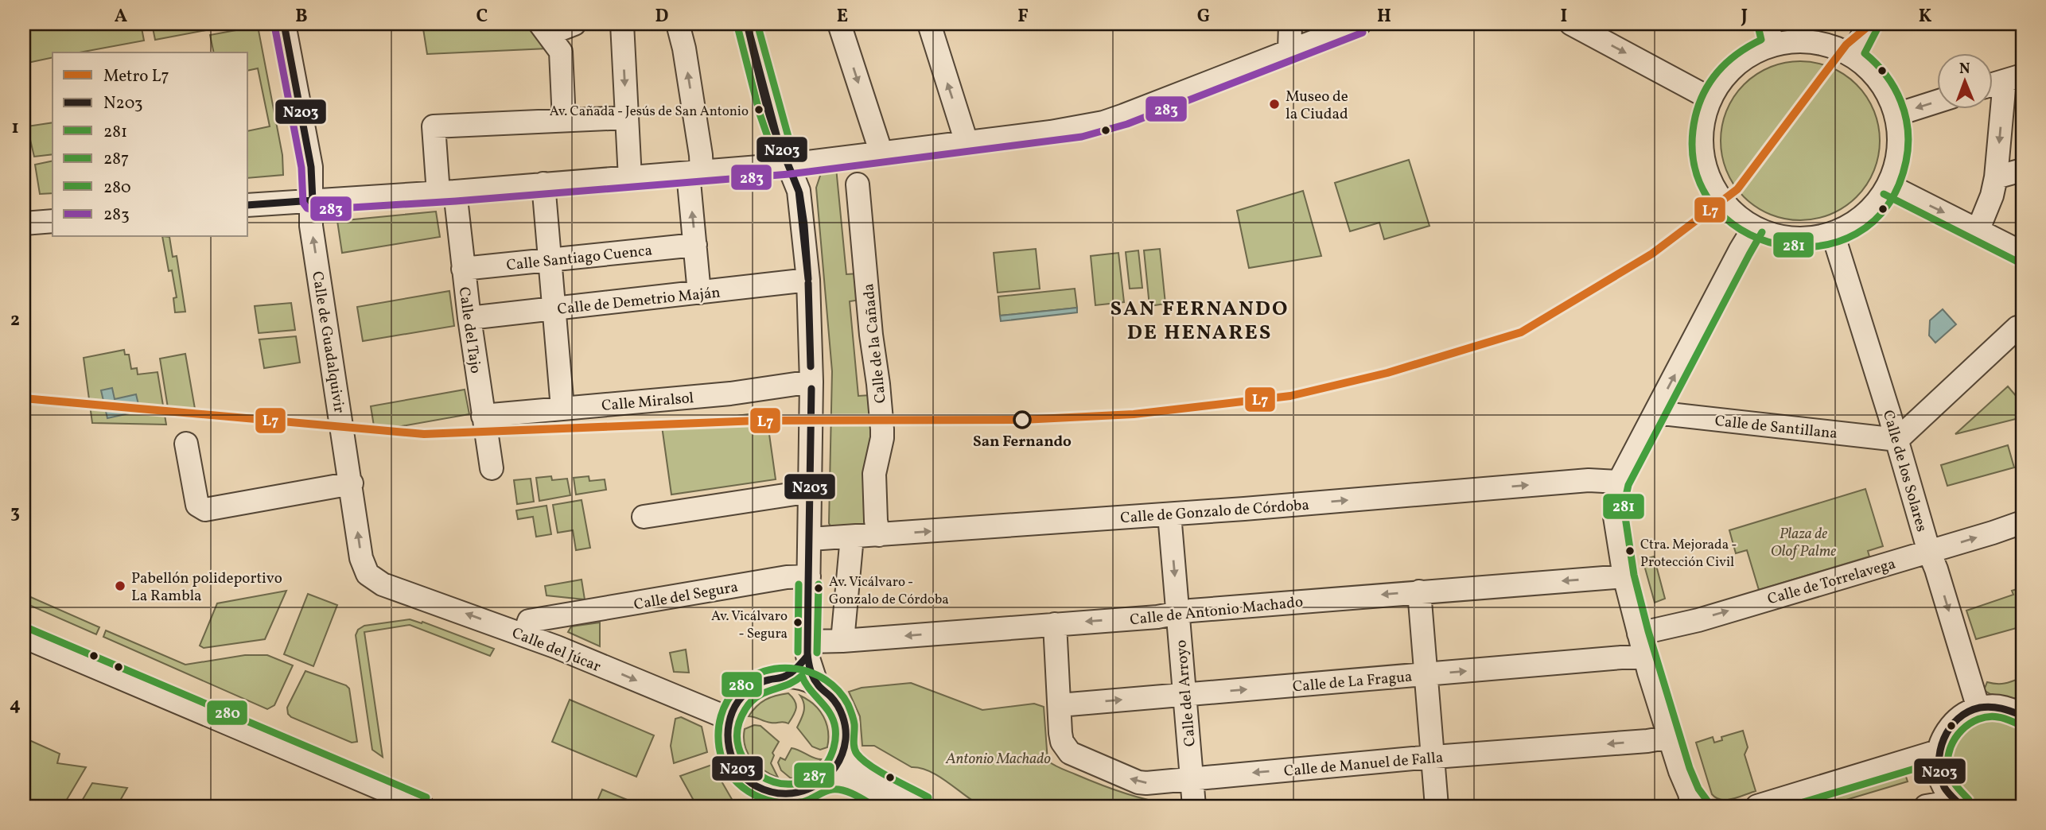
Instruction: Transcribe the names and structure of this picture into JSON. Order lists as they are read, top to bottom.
{
  "streets": {
    "street": [
      "Calle Santiago Cuenca",
      "Calle de Demetrio Maján",
      "Calle del Tajo",
      "Calle de Guadalquivir",
      "Calle de la Cañada",
      "Calle Miralsol",
      "Calle de Santillana",
      "Calle de los Solares",
      "Calle de Gonzalo de Córdoba",
      "Calle de Torrelavega",
      "Calle del Segura",
      "Calle de Antonio Machado",
      "Calle del Júcar",
      "Calle de La Fragua",
      "Calle del Arroyo",
      "Calle de Manuel de Falla"
    ]
  },
  "crossings": [
    ["Calle Santiago Cuenca", "Calle del Tajo"],
    ["Calle de Demetrio Maján", "Calle del Tajo"],
    ["Calle del Tajo", "Calle Miralsol"],
    ["Calle de Guadalquivir", "Calle del Júcar"],
    ["Calle de la Cañada", "Calle de Gonzalo de Córdoba"],
    ["Calle de Santillana", "Calle de los Solares"],
    ["Calle de los Solares", "Calle de Torrelavega"],
    ["Calle de Gonzalo de Córdoba", "Calle del Arroyo"],
    ["Calle del Segura", "Calle del Júcar"],
    ["Calle de Antonio Machado", "Calle del Arroyo"],
    ["Calle de La Fragua", "Calle del Arroyo"],
    ["Calle de La Fragua", "Calle de Manuel de Falla"],
    ["Calle del Arroyo", "Calle de Manuel de Falla"]
  ],
  "one_way": [
    "Calle de Guadalquivir",
    "Calle de Gonzalo de Córdoba",
    "Calle de Antonio Machado",
    "Calle de La Fragua",
    "Calle de Manuel de Falla"
  ],
  "districts": ["SAN FERNANDO DE HENARES"],
  "parks": ["Plaza de Olof Palme", "Antonio Machado"],
  "places": [
    "Museo de la Ciudad",
    "Av. Cañada - Jesús de San Antonio",
    "San Fernando",
    "Ctra. Mejorada - Protección Civil",
    "Pabellón polideportivo La Rambla",
    "Av. Vicálvaro - Gonzalo de Córdoba",
    "Av. Vicálvaro - Segura"
  ],
  "lines": [
    "metro line L7",
    "transit line N203",
    "transit line 287",
    "transit line 283",
    "transit line 281",
    "transit line 280"
  ],
  "legend": [
    "Metro L7",
    "N203",
    "281",
    "287",
    "280",
    "283"
  ],
  "north": "top",
  "grid": {
    "columns": [
      "A",
      "B",
      "C",
      "D",
      "E",
      "F",
      "G",
      "H",
      "I",
      "J",
      "K"
    ],
    "rows": [
      "1",
      "2",
      "3",
      "4"
    ]
  }
}
